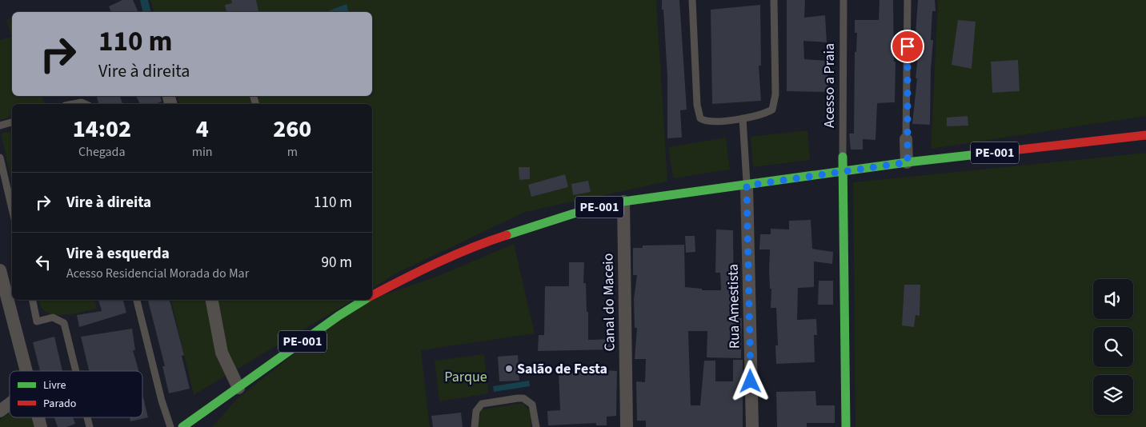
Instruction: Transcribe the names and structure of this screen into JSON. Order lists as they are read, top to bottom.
{
  "streets": {
    "main road": ["Acesso a Praia", "PE-001"],
    "street": ["Canal do Maceio", "Rua Amestista"]
  },
  "crossings": [
    ["Acesso a Praia", "PE-001"],
    ["PE-001", "Canal do Maceio"],
    ["PE-001", "Rua Amestista"]
  ],
  "parks": ["Parque"],
  "places": ["Salão de Festa"],
  "legend": ["Livre", "Parado"],
  "page": {
    "turn": ["110 m", "Vire à direita"],
    "eta": [
      "14:02",
      "Chegada",
      "4",
      "min",
      "260",
      "m"
    ],
    "list": [
      {
        "name": "Vire à direita",
        "value": "110 m"
      },
      {
        "name": "Vire à esquerda",
        "note": "Acesso Residencial Morada do Mar",
        "value": "90 m"
      }
    ]
  }
}
